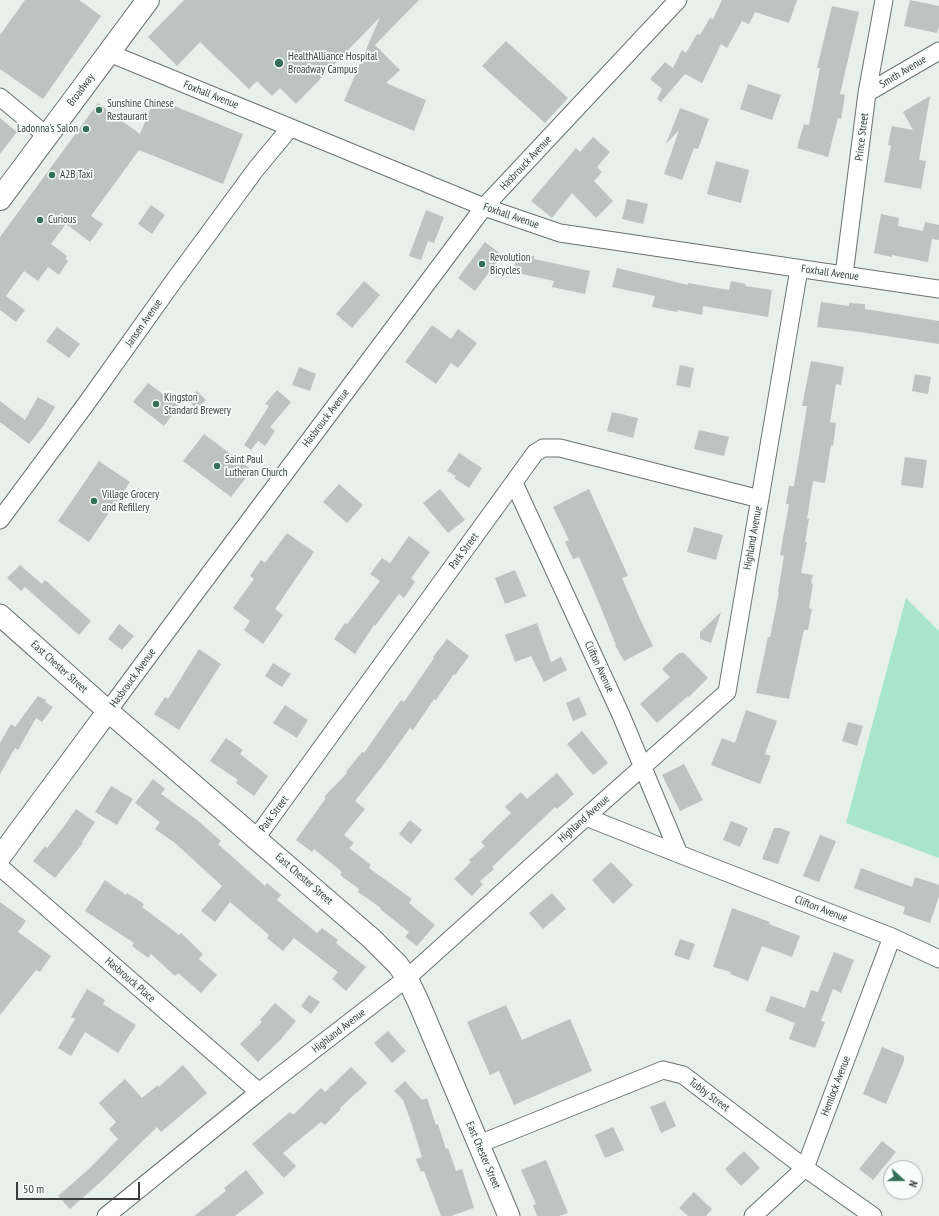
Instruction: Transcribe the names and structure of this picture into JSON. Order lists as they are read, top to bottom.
{
  "streets": {
    "highway": ["Broadway"],
    "main road": ["Hasbrouck Avenue", "East Chester Street"],
    "street": [
      "Smith Avenue",
      "Foxhall Avenue",
      "Prince Street",
      "Jansen Avenue",
      "Highland Avenue",
      "Park Street",
      "Clifton Avenue",
      "Hasbrouck Place",
      "Hemlock Avenue",
      "Tubby Street"
    ]
  },
  "crossings": [
    ["Smith Avenue", "Prince Street"],
    ["Broadway", "Foxhall Avenue"],
    ["Foxhall Avenue", "Prince Street"],
    ["Foxhall Avenue", "Hasbrouck Avenue"],
    ["Foxhall Avenue", "Jansen Avenue"],
    ["Foxhall Avenue", "Highland Avenue"],
    ["Hasbrouck Avenue", "East Chester Street"],
    ["Highland Avenue", "Park Street"],
    ["Highland Avenue", "East Chester Street"],
    ["Highland Avenue", "Clifton Avenue"],
    ["Highland Avenue", "Hasbrouck Place"],
    ["Park Street", "East Chester Street"],
    ["Park Street", "Clifton Avenue"],
    ["East Chester Street", "Tubby Street"],
    ["Clifton Avenue", "Hemlock Avenue"],
    ["Hemlock Avenue", "Tubby Street"]
  ],
  "places": [
    "HealthAlliance Hospital Broadway Campus",
    "Sunshine Chinese Restaurant",
    "Ladonna's Salon",
    "A2B Taxi",
    "Curious",
    "Revolution Bicycles",
    "Kingston Standard Brewery",
    "Saint Paul Lutheran Church",
    "Village Grocery and Refillery"
  ],
  "scale_bar": "50 m",
  "north": "right"
}
